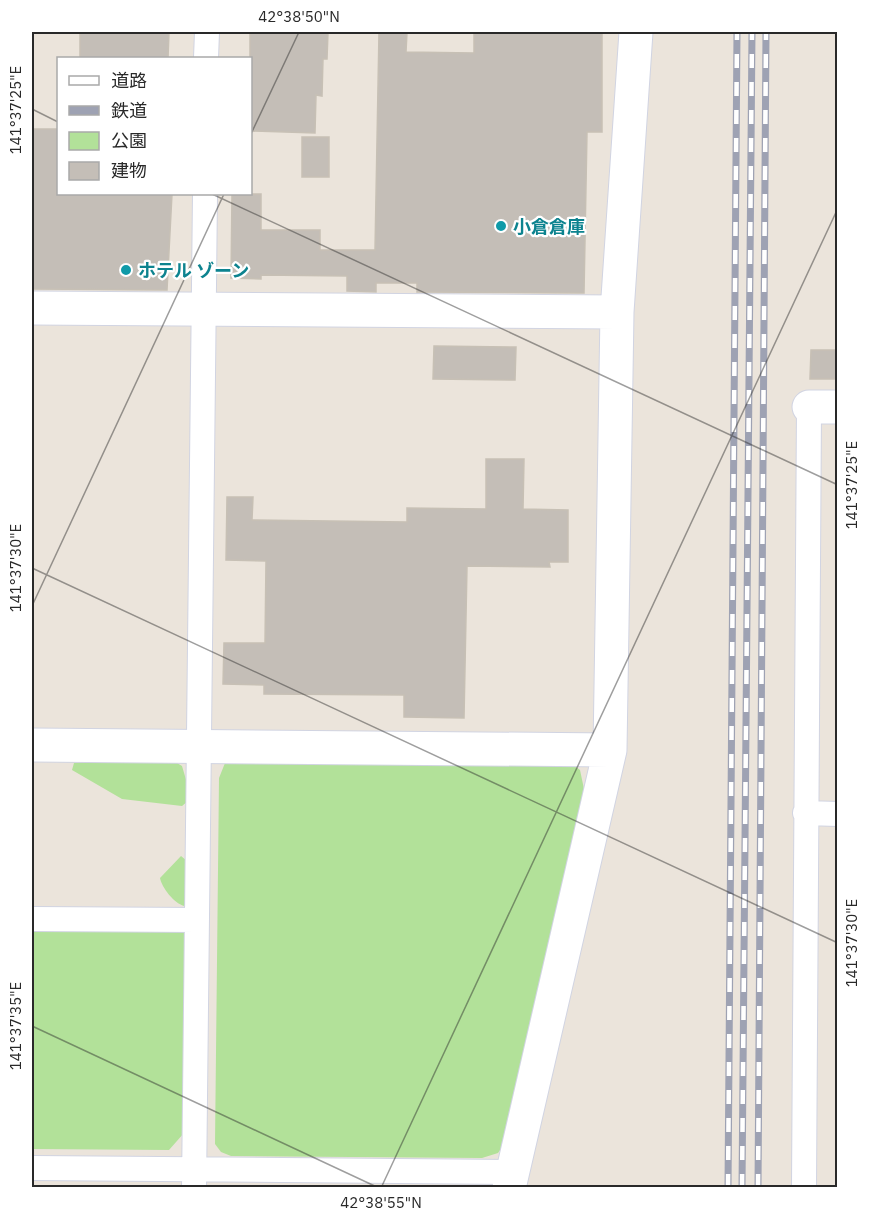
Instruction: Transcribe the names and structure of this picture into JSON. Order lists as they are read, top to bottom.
{
  "places": ["小倉倉庫", "ホテル ゾーン"],
  "legend": [
    "道路",
    "鉄道",
    "公園",
    "建物"
  ],
  "coordinates": [
    "42°38'50\"N",
    "141°37'25\"E",
    "141°37'30\"E",
    "141°37'35\"E",
    "42°38'55\"N"
  ]
}
